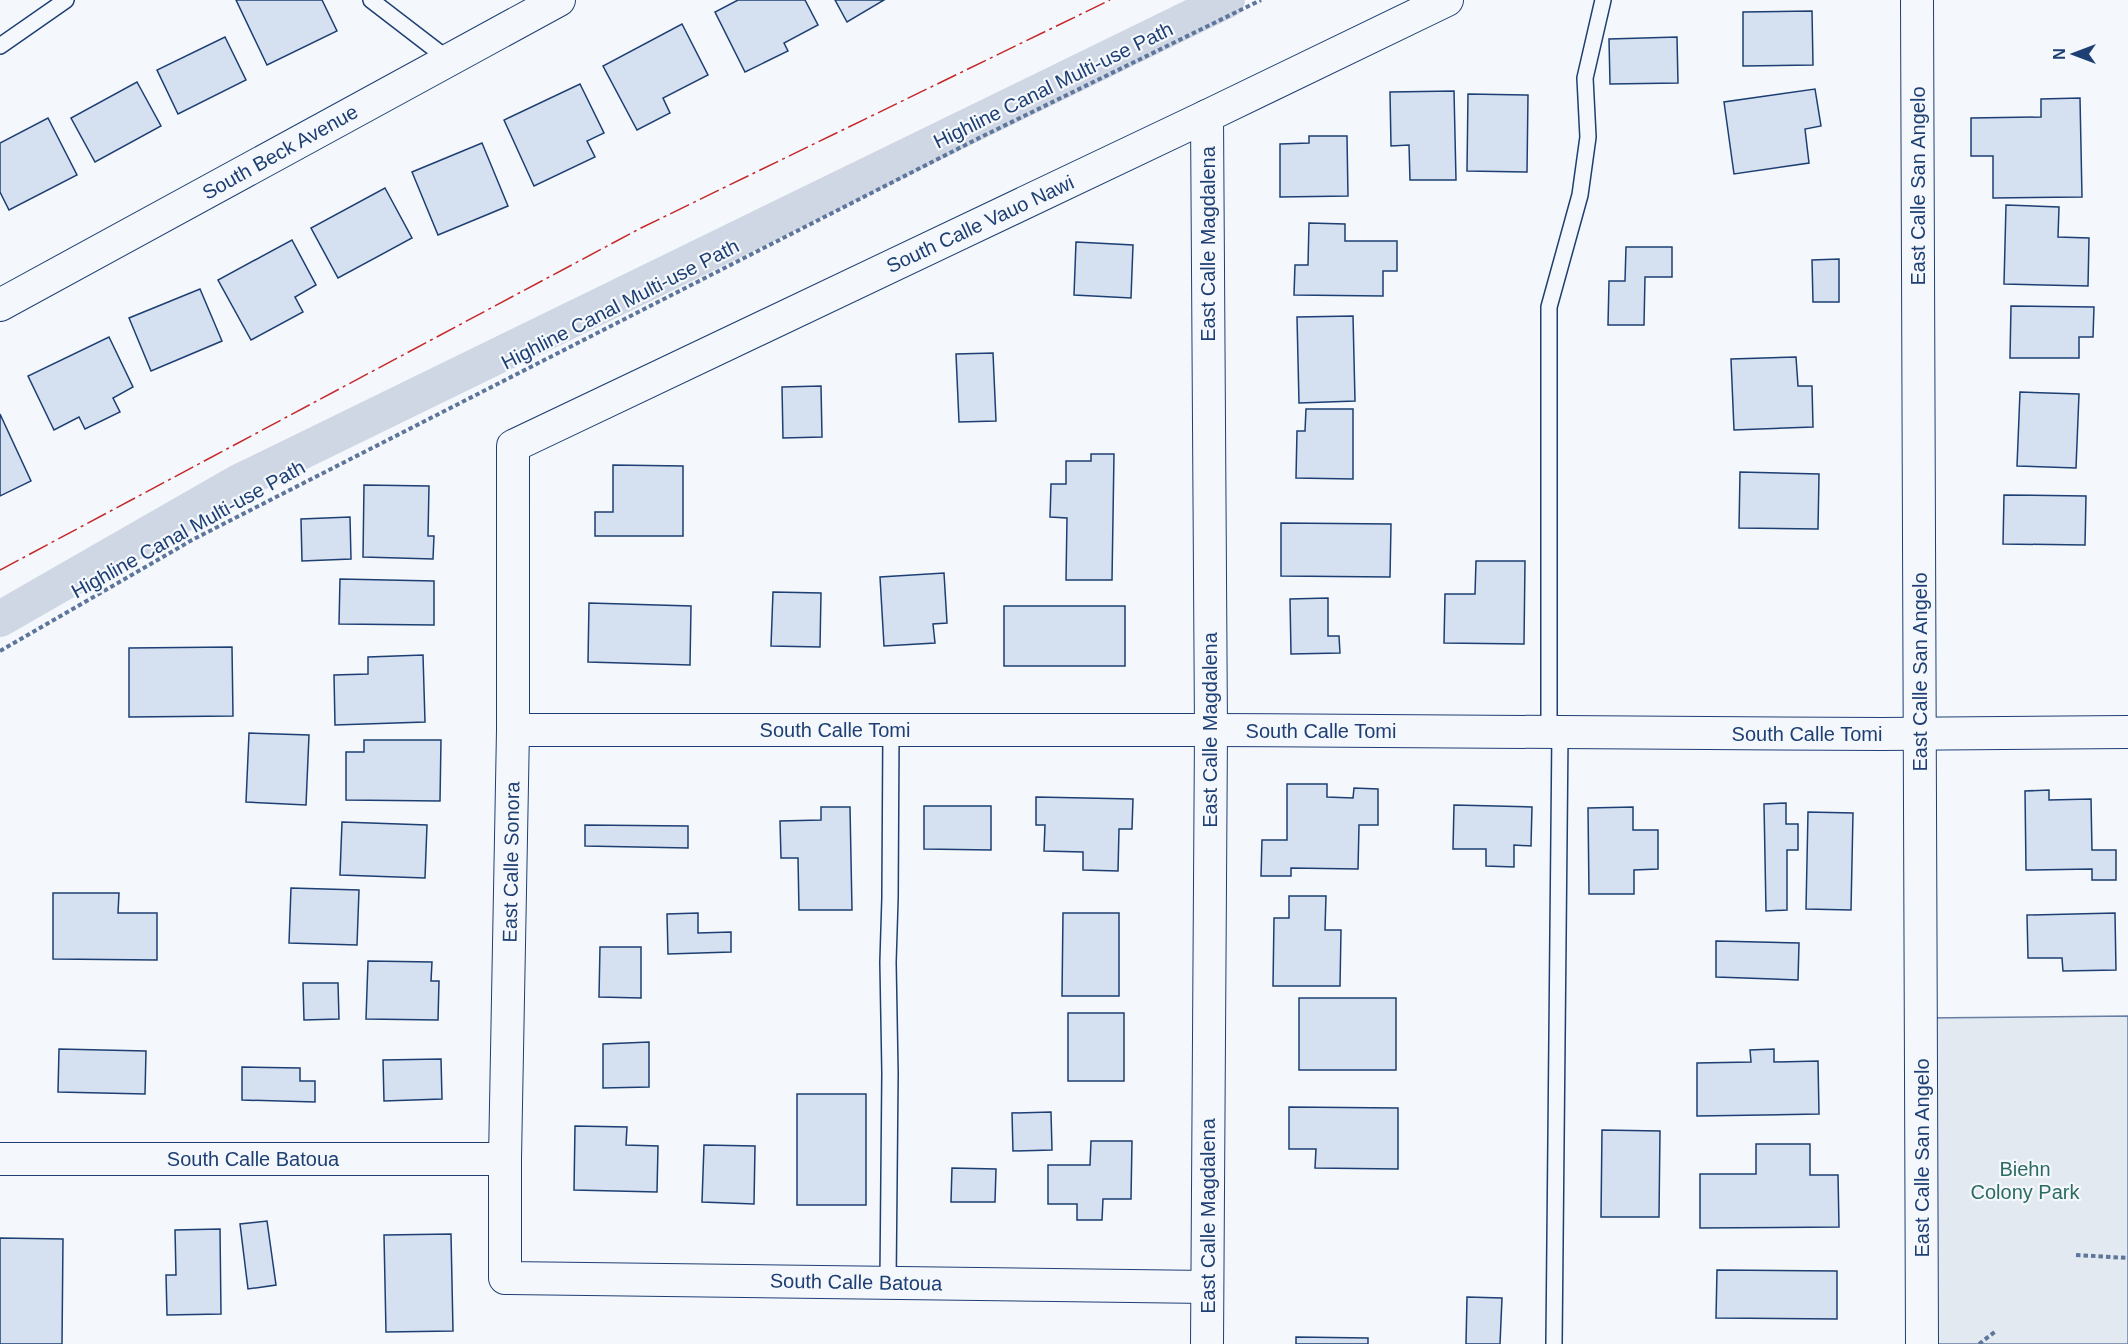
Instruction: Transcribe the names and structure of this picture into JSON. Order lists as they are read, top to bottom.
{
  "streets": {
    "street": [
      "South Beck Avenue",
      "East Calle San Angelo",
      "South Calle Vauo Nawi",
      "East Calle Magdalena",
      "South Calle Tomi",
      "East Calle Sonora",
      "South Calle Batoua"
    ],
    "path": ["Highline Canal Multi-use Path"]
  },
  "crossings": [
    ["East Calle San Angelo", "South Calle Tomi"],
    ["South Calle Vauo Nawi", "East Calle Magdalena"],
    ["South Calle Vauo Nawi", "East Calle Sonora"],
    ["East Calle Magdalena", "South Calle Tomi"],
    ["East Calle Magdalena", "South Calle Batoua"],
    ["South Calle Tomi", "East Calle Sonora"],
    ["East Calle Sonora", "South Calle Batoua"]
  ],
  "parks": ["Biehn Colony Park"],
  "north": "left"
}
